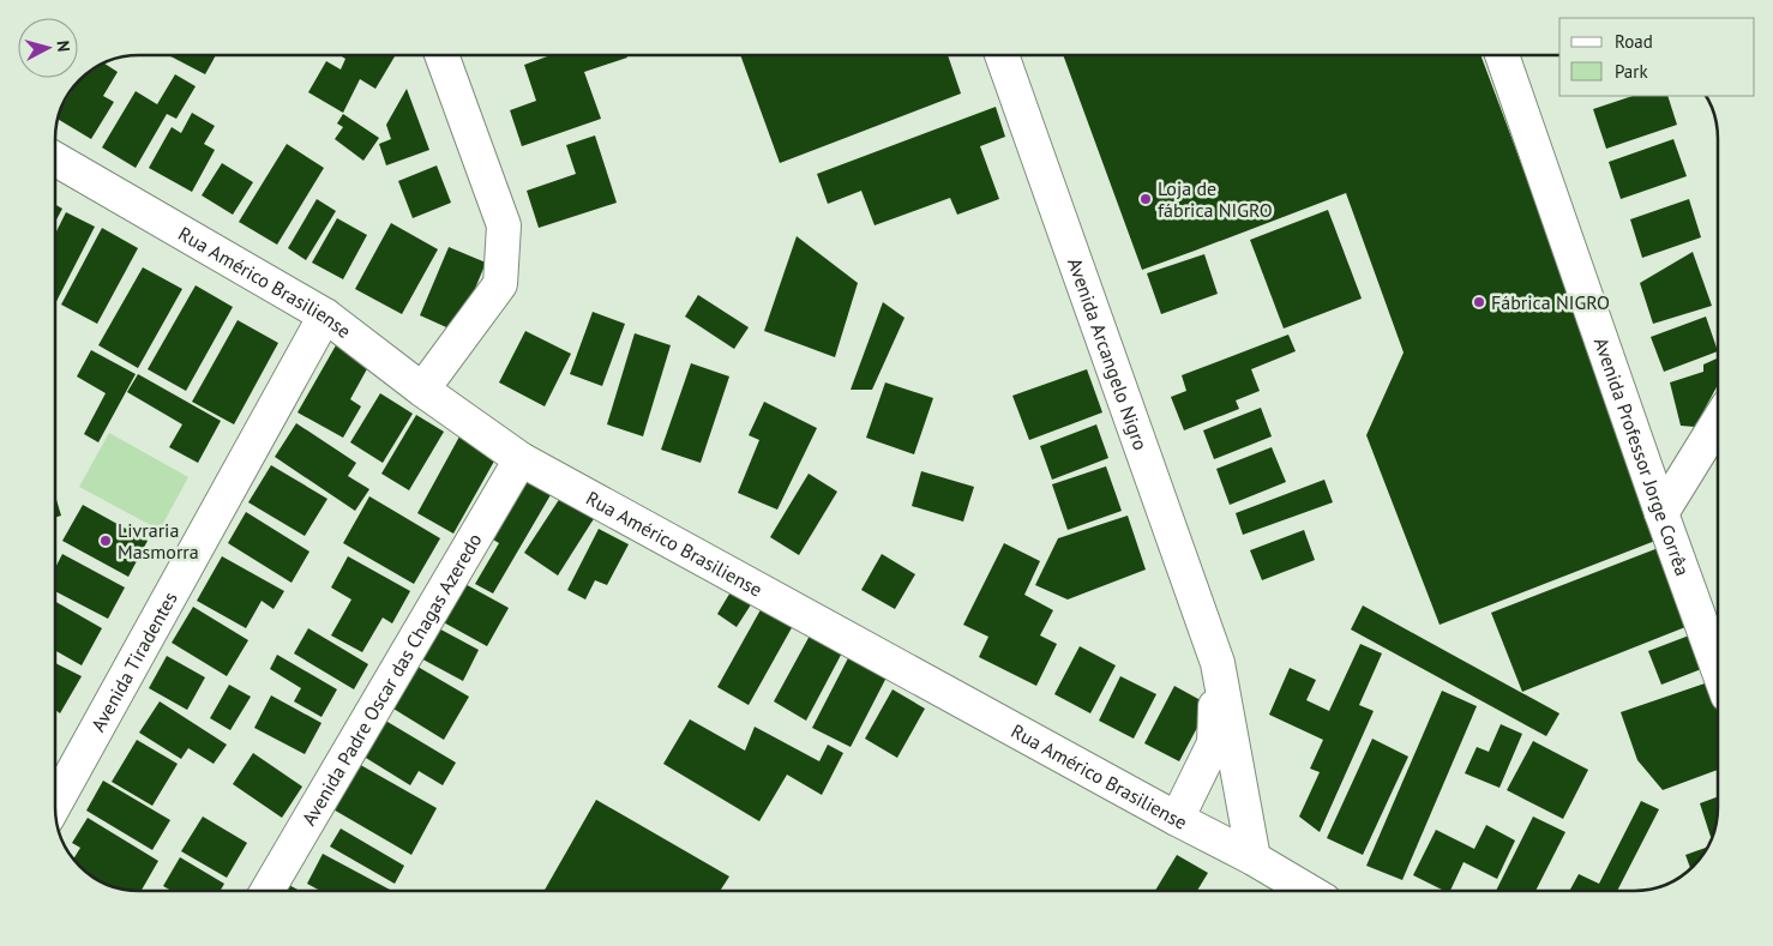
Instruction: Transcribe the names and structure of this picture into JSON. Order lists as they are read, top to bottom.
{
  "streets": {
    "street": [
      "Rua Américo Brasiliense",
      "Avenida Arcangelo Nigro",
      "Avenida Professor Jorge Corrêa",
      "Avenida Tiradentes",
      "Avenida Padre Oscar das Chagas Azeredo"
    ]
  },
  "crossings": [
    ["Rua Américo Brasiliense", "Avenida Arcangelo Nigro"],
    ["Rua Américo Brasiliense", "Avenida Tiradentes"],
    ["Rua Américo Brasiliense", "Avenida Padre Oscar das Chagas Azeredo"]
  ],
  "places": ["Loja de fábrica NIGRO", "Fábrica NIGRO", "Livraria Masmorra"],
  "legend": ["Road", "Park"],
  "north": "right"
}
